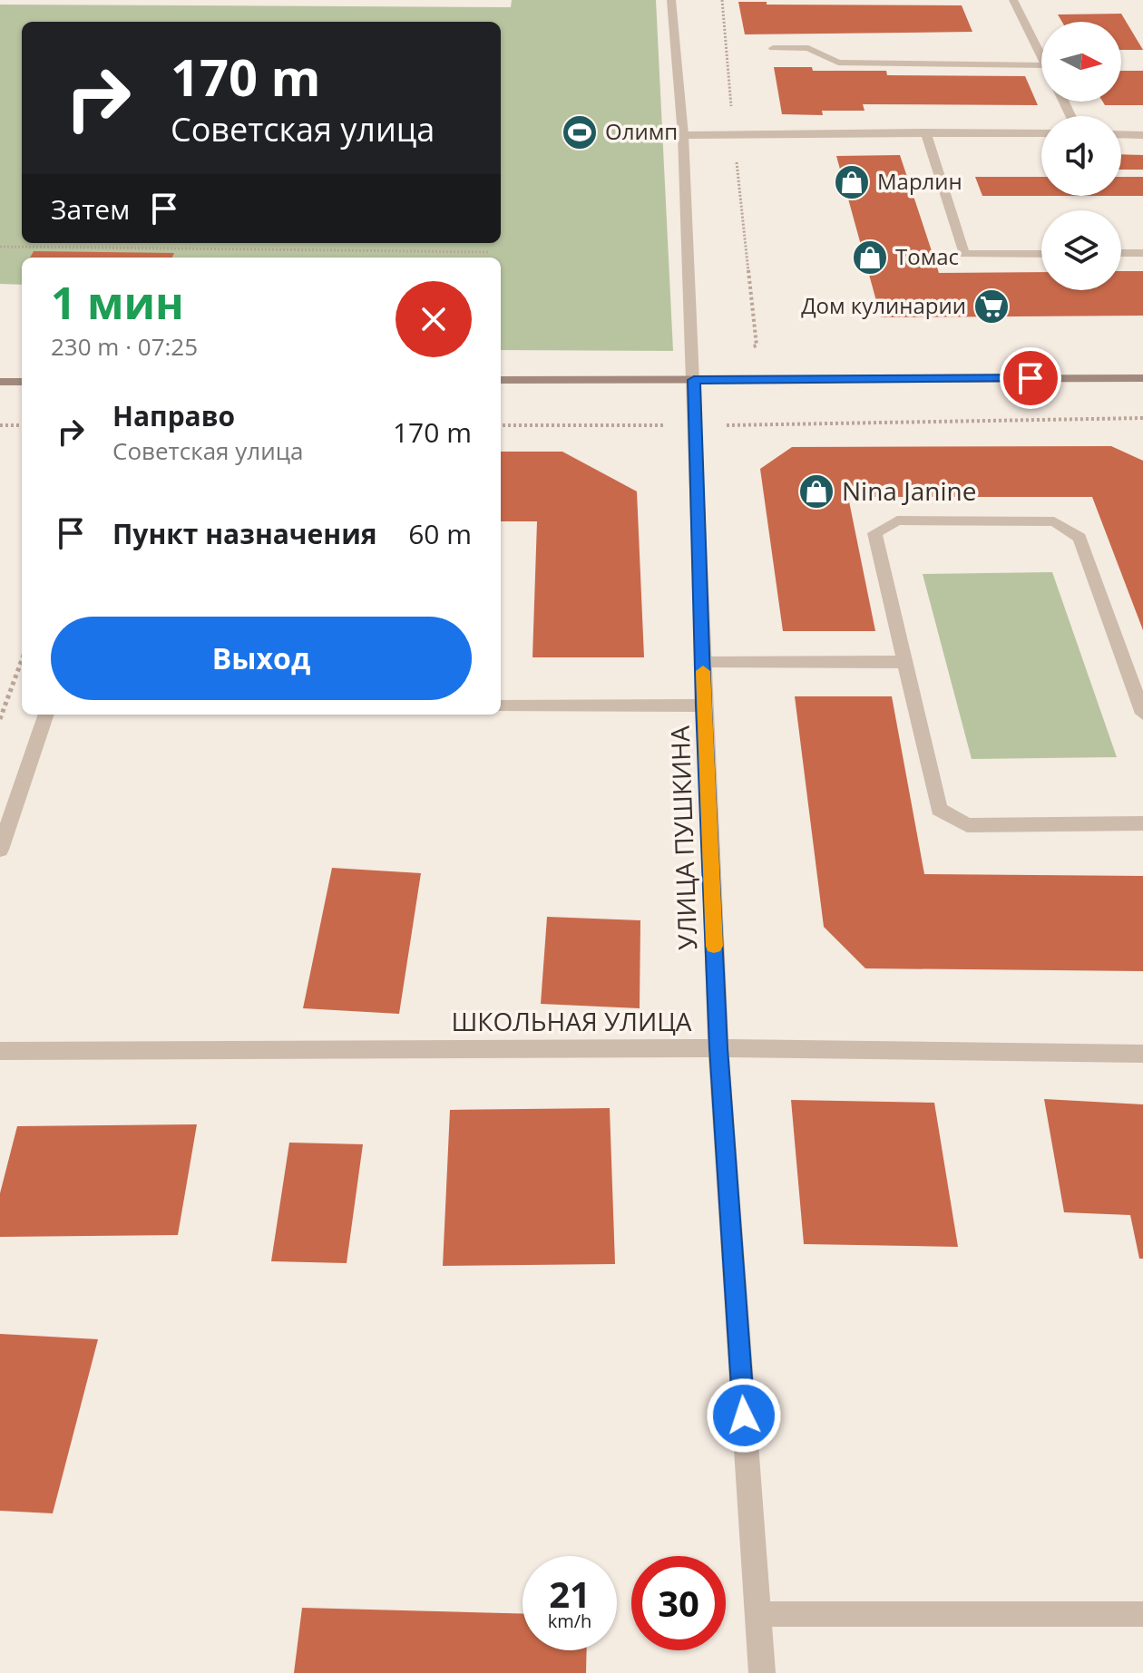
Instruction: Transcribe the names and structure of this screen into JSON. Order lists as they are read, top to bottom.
{
  "streets": {
    "street": ["УЛИЦА ПУШКИНА", "ШКОЛЬНАЯ УЛИЦА"]
  },
  "crossings": [
    ["УЛИЦА ПУШКИНА", "ШКОЛЬНАЯ УЛИЦА"]
  ],
  "places": {
    "sports": ["Олимп"],
    "shop": ["Марлин", "Томас", "Nina Janine"],
    "supermarket": ["Дом кулинарии"]
  },
  "north": "right",
  "page": {
    "turn": ["170 m", "Советская улица"],
    "then": "Затем",
    "heading": ["1 мин", "230 m · 07:25"],
    "list": [
      {
        "name": "Направо",
        "note": "Советская улица",
        "value": "170 m"
      },
      {
        "name": "Пункт назначения",
        "value": "60 m"
      }
    ],
    "buttons": "Выход",
    "speed": "21 km/h",
    "limit": "30"
  }
}
